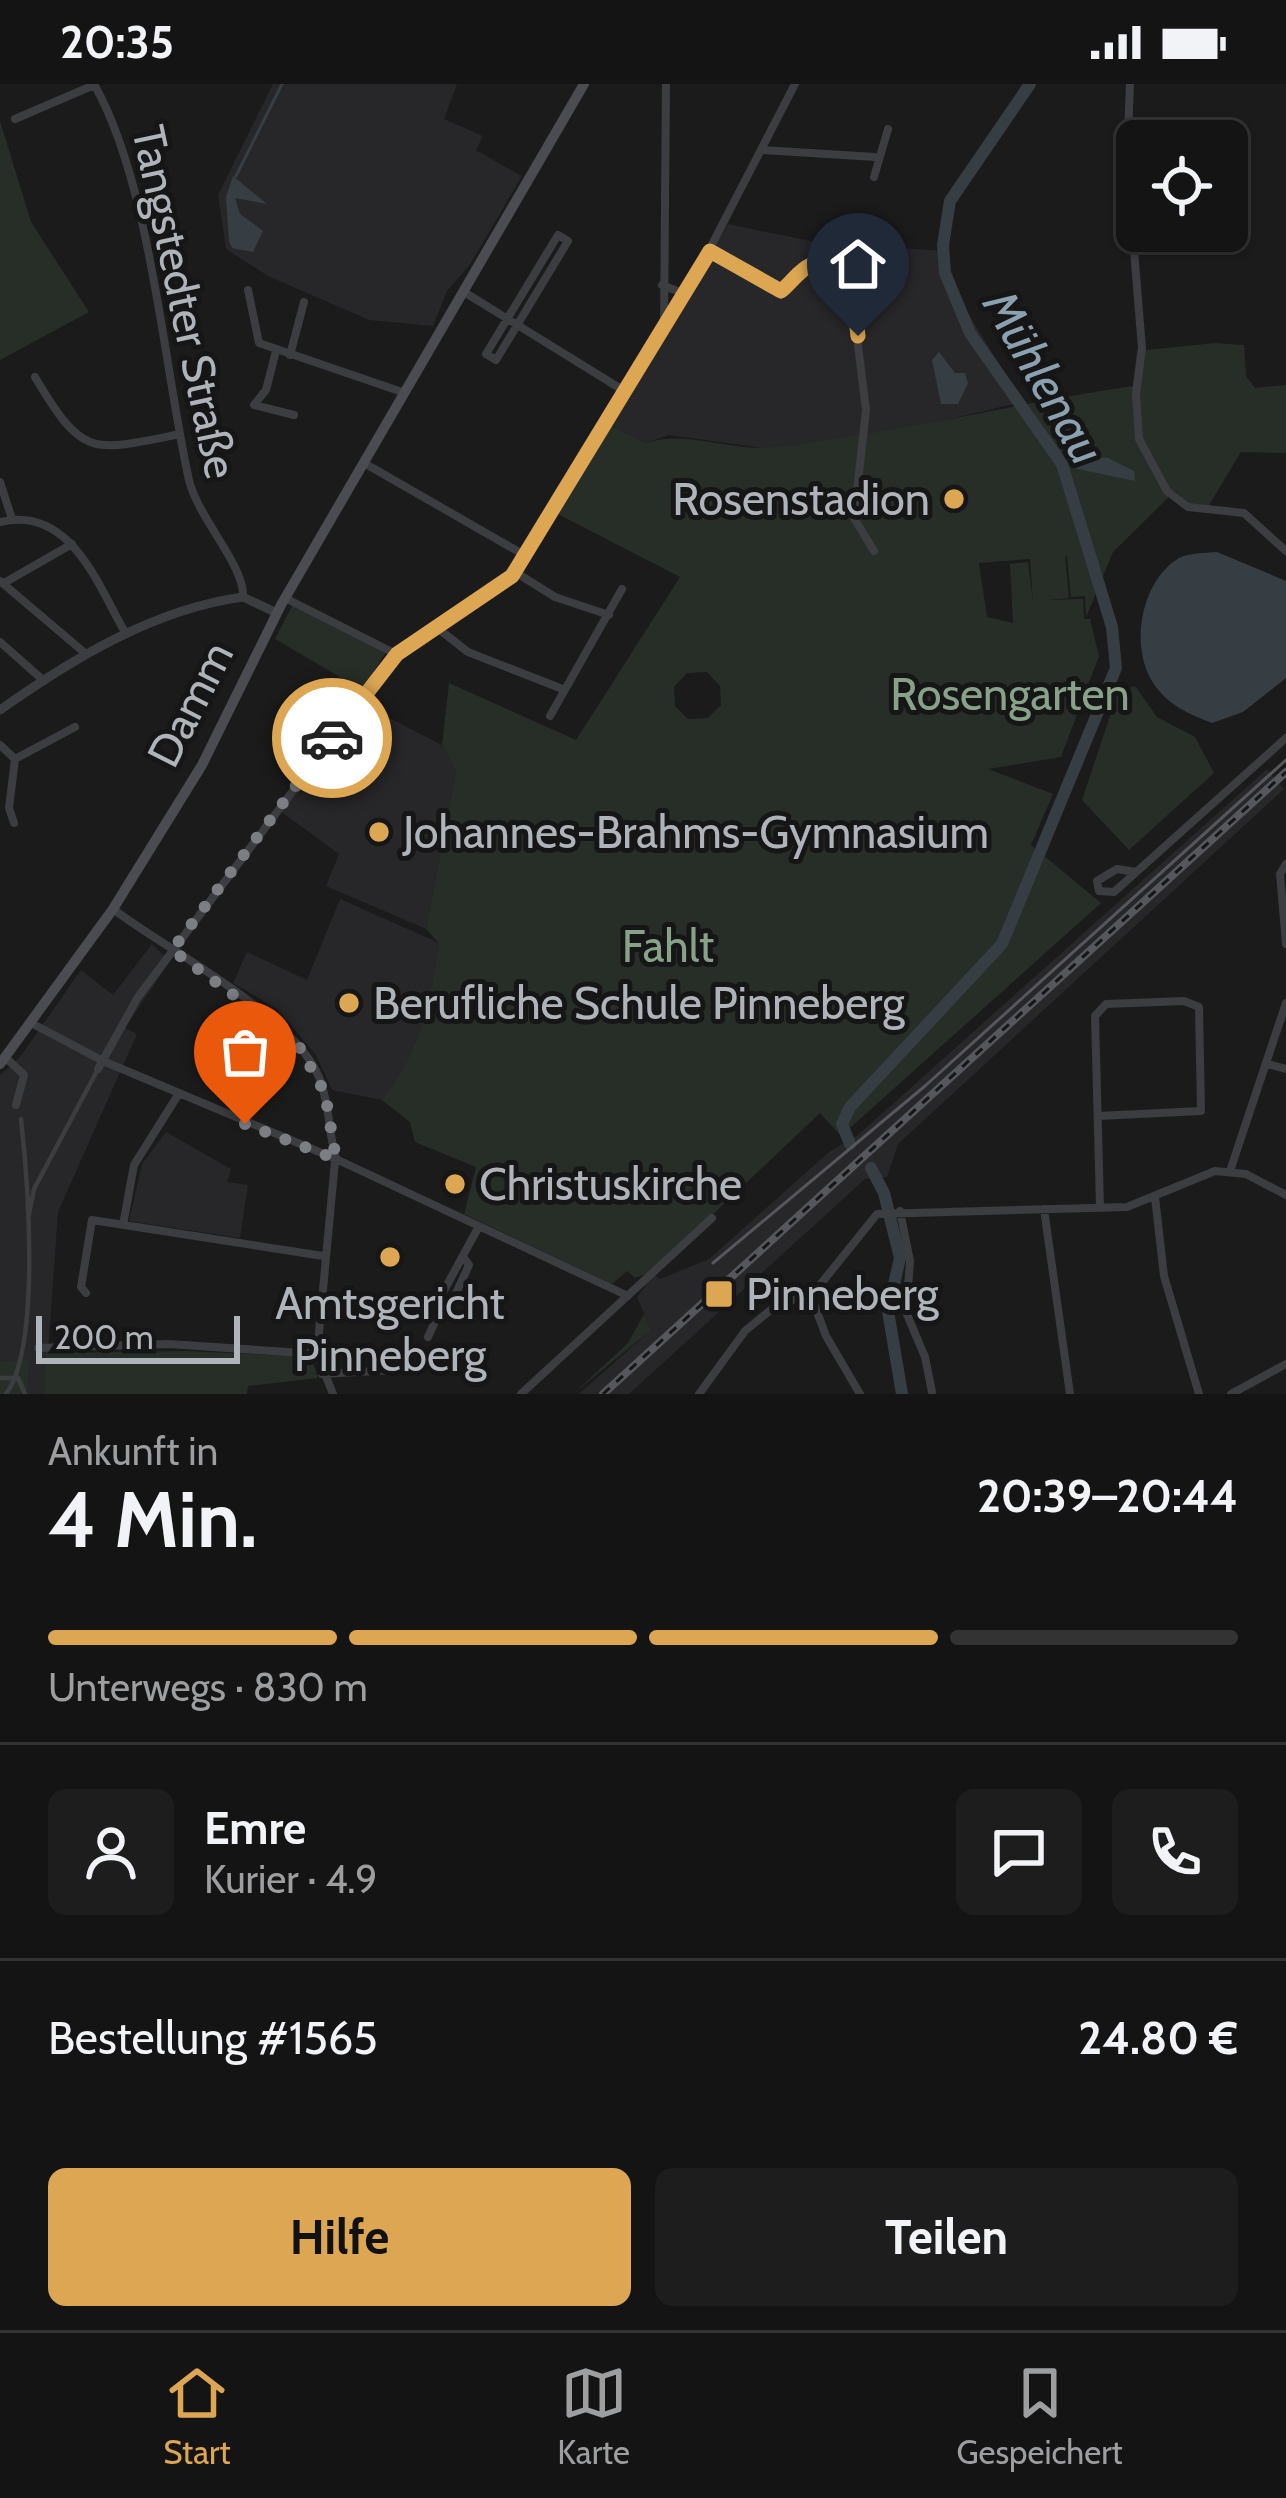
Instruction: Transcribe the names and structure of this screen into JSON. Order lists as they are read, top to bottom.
{
  "streets": {
    "main road": ["Damm"],
    "street": ["Tangstedter Straße"]
  },
  "water": ["Mühlenau"],
  "parks": ["Rosengarten", "Fahlt"],
  "places": {
    "other": [
      "Rosenstadion",
      "Johannes-Brahms-Gymnasium",
      "Berufliche Schule Pinneberg",
      "Christuskirche",
      "Amtsgericht Pinneberg"
    ],
    "transit": ["Pinneberg"]
  },
  "scale_bar": "200 m",
  "page": {
    "status": "20:35",
    "scale": "200 m",
    "heading": ["4 Min.", "Ankunft in", "20:39–20:44"],
    "panel": [
      "Emre",
      "Kurier · 4.9",
      "Bestellung #1565",
      "24.80 €"
    ],
    "bar": "Unterwegs · 830 m",
    "buttons": ["Hilfe", "Teilen"],
    "tabs": ["Start", "Karte", "Gespeichert"]
  }
}
